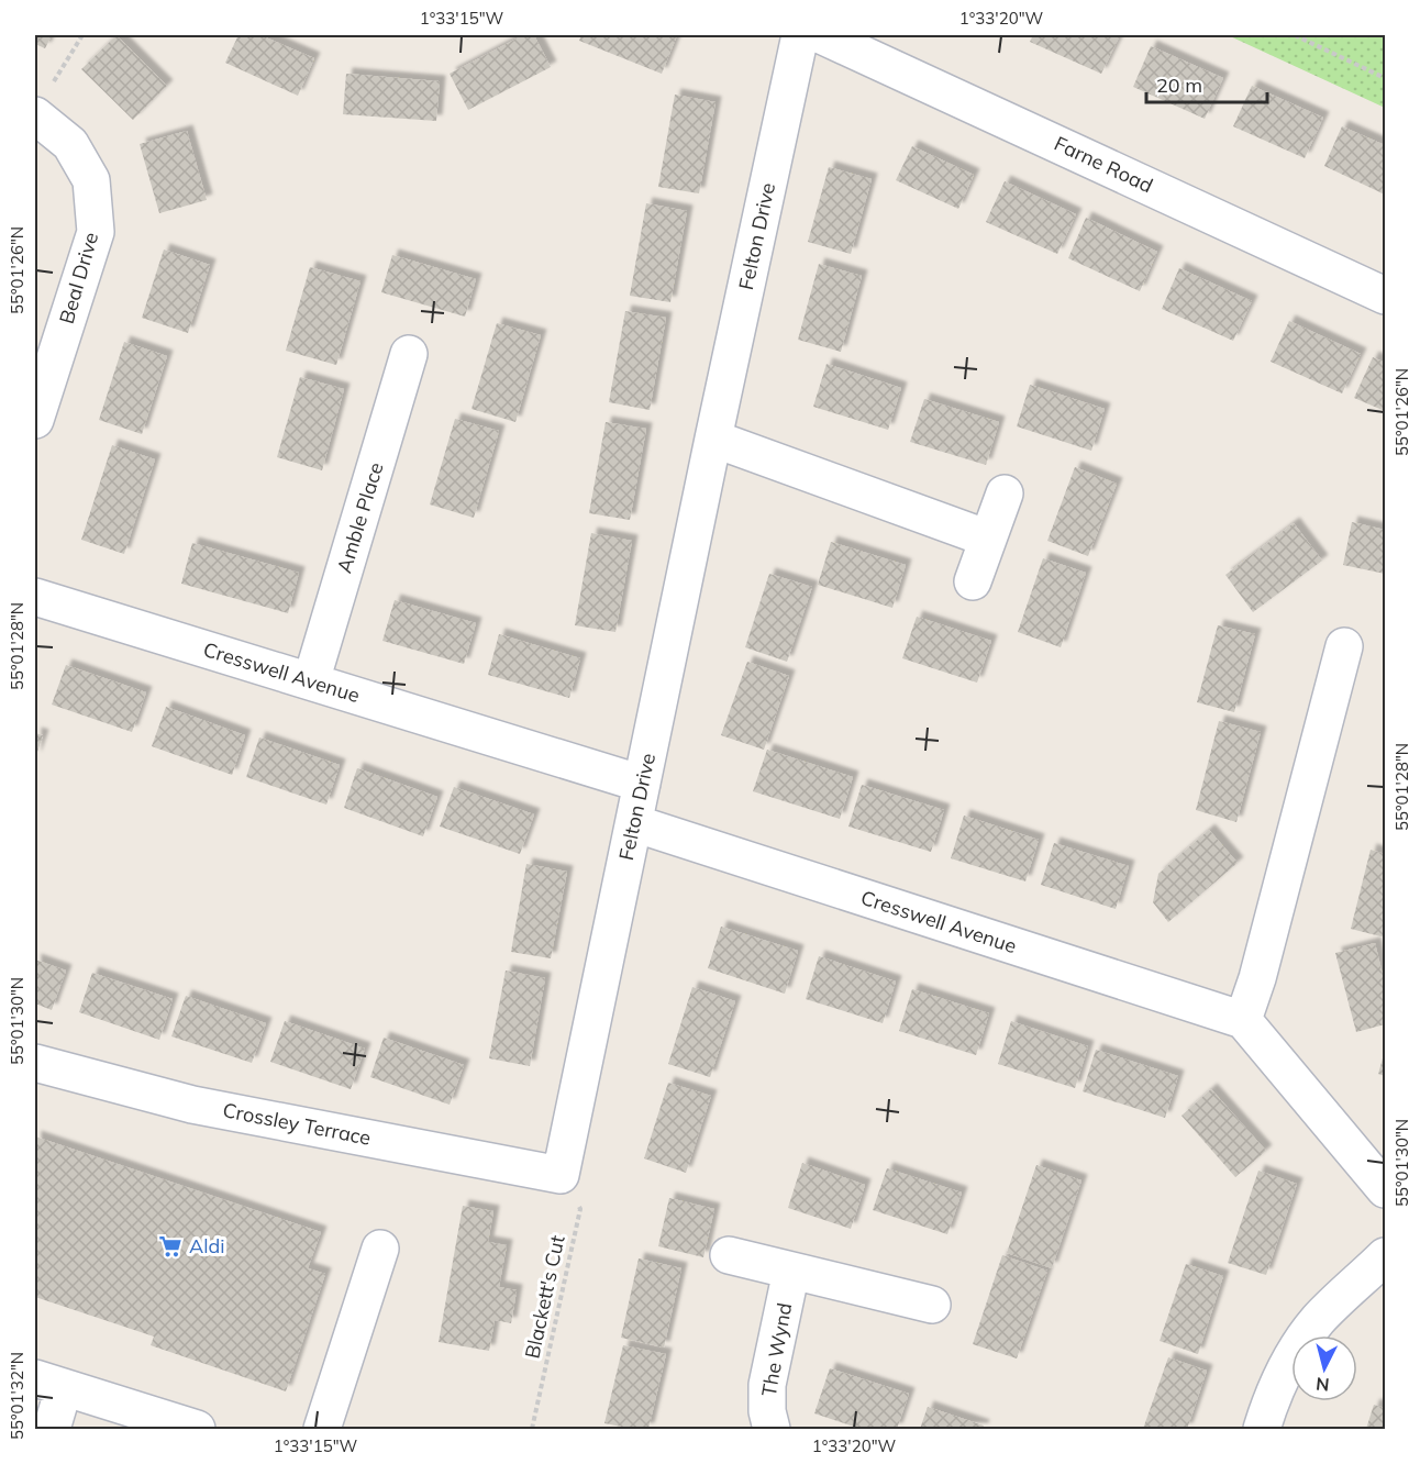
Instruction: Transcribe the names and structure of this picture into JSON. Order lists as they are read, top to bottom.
{
  "streets": {
    "street": [
      "Farne Road",
      "Felton Drive",
      "Beal Drive",
      "Amble Place",
      "Cresswell Avenue",
      "Crossley Terrace",
      "The Wynd"
    ],
    "path": ["Blackett's Cut"]
  },
  "crossings": [
    ["Felton Drive", "Cresswell Avenue"],
    ["Felton Drive", "Crossley Terrace"],
    ["Felton Drive", "Blackett's Cut"],
    ["Amble Place", "Cresswell Avenue"],
    ["Crossley Terrace", "Blackett's Cut"]
  ],
  "places": {
    "supermarket": ["Aldi"]
  },
  "scale_bar": "20 m",
  "north": "bottom",
  "coordinates": [
    "1°33'15\"W",
    "1°33'20\"W",
    "55°01'26\"N",
    "55°01'28\"N",
    "55°01'30\"N",
    "55°01'32\"N"
  ]
}
